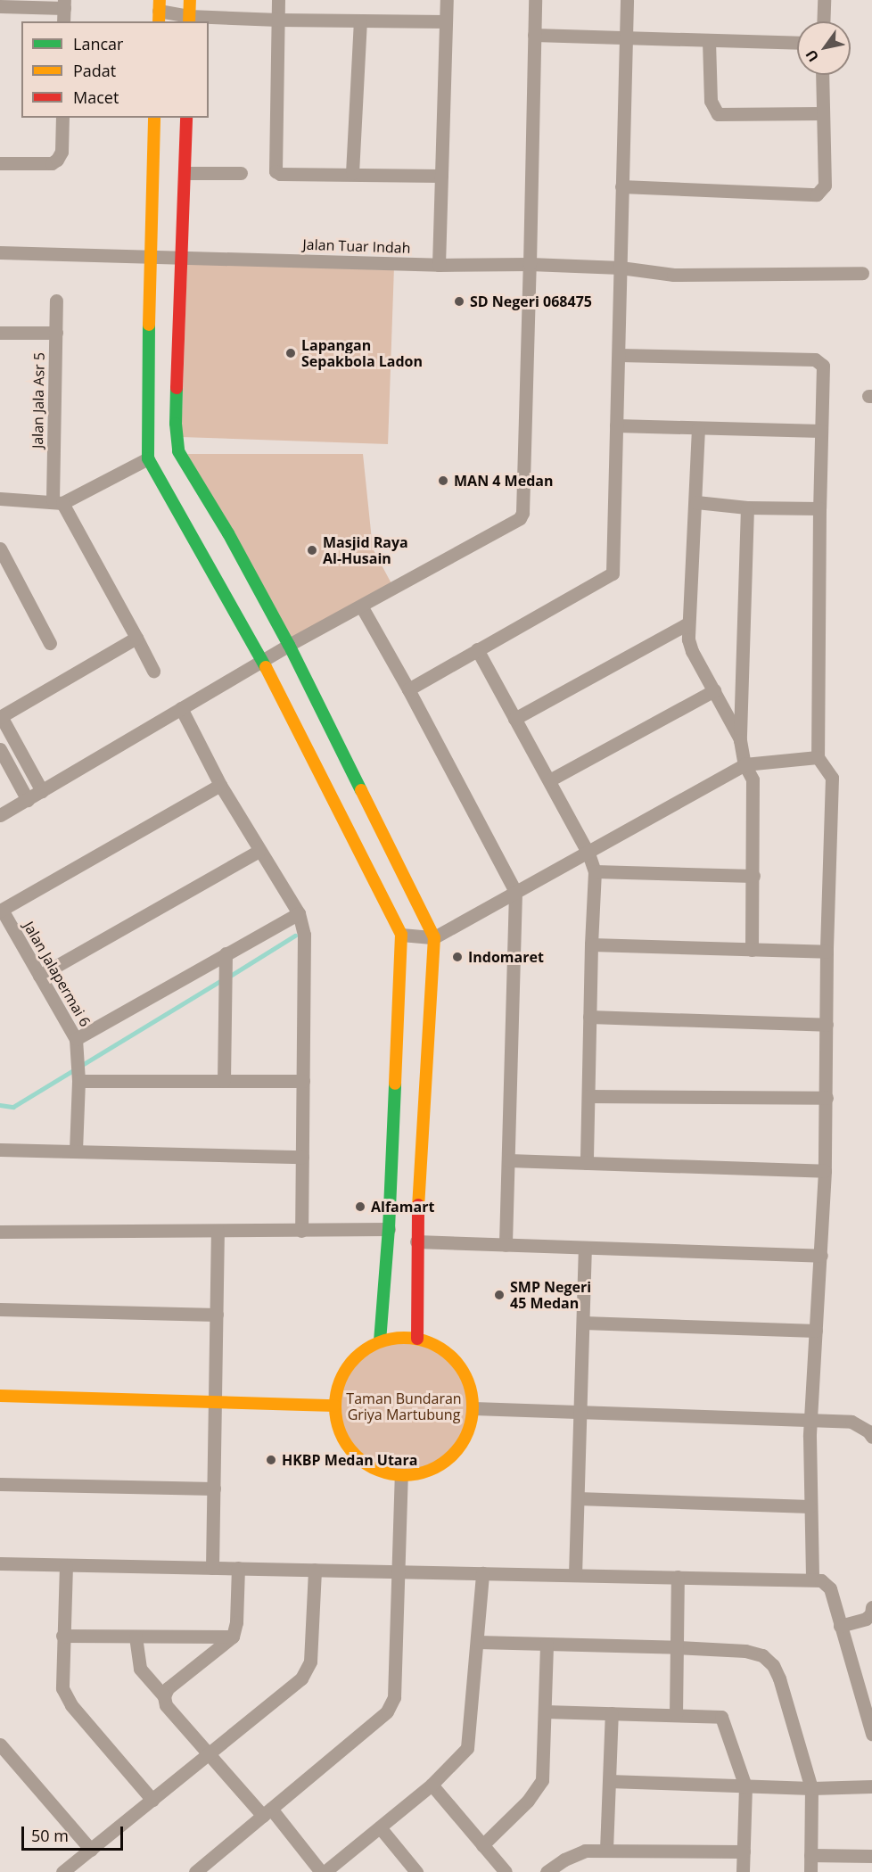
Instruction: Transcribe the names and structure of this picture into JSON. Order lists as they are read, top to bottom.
{
  "streets": {
    "street": ["Jalan Tuar Indah", "Jalan Jala Asr 5", "Jalan Jalapermai 6"]
  },
  "parks": ["Taman Bundaran Griya Martubung"],
  "places": [
    "SD Negeri 068475",
    "Lapangan Sepakbola Ladon",
    "MAN 4 Medan",
    "Masjid Raya Al-Husain",
    "Indomaret",
    "Alfamart",
    "SMP Negeri 45 Medan",
    "HKBP Medan Utara"
  ],
  "legend": ["Lancar", "Padat", "Macet"],
  "scale_bar": "50 m",
  "north": "bottom left"
}
